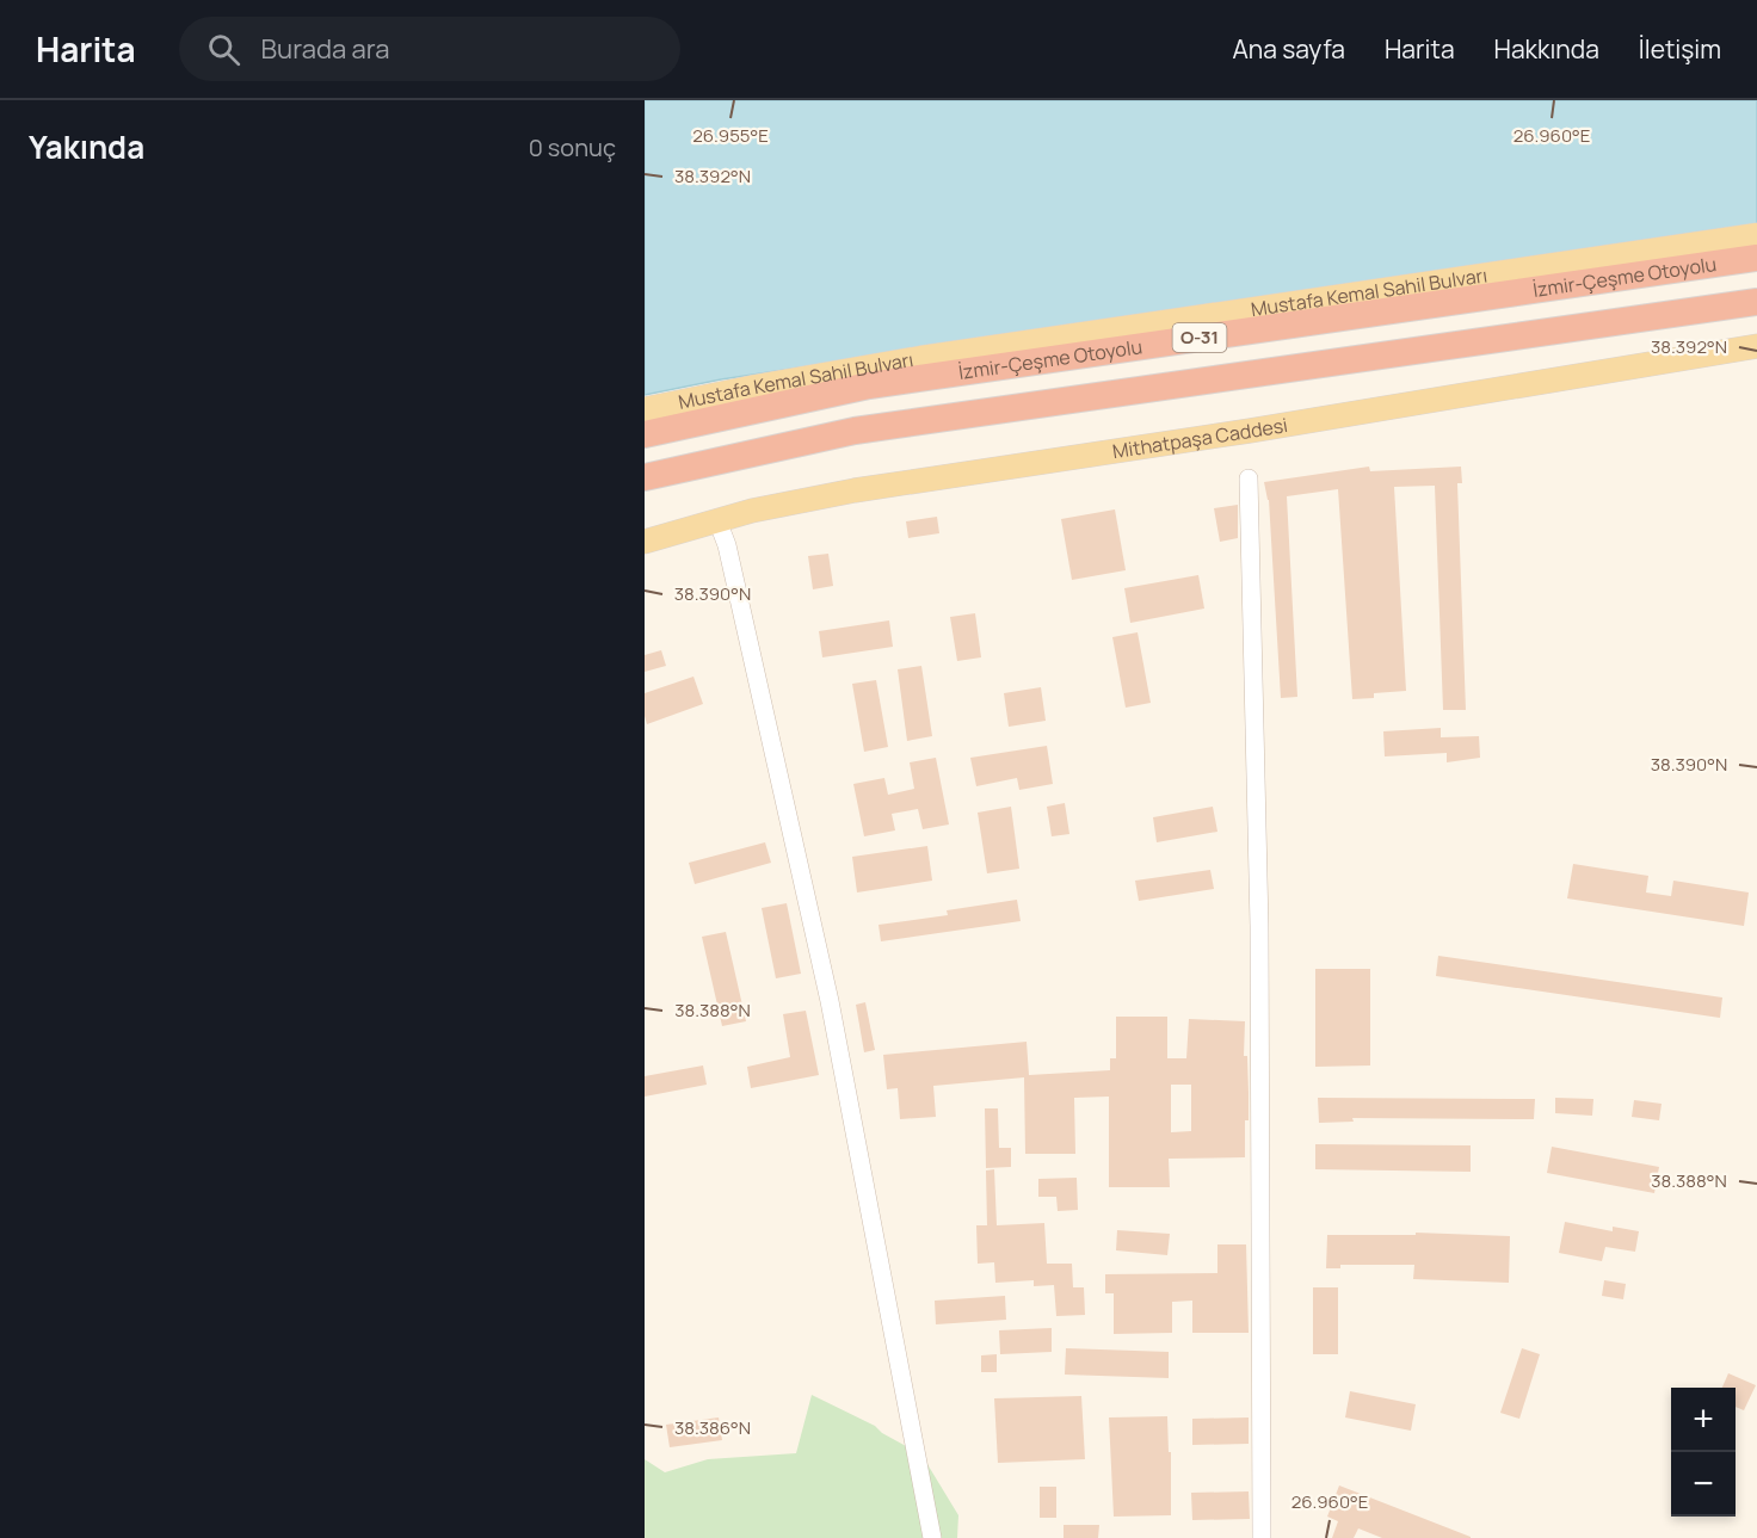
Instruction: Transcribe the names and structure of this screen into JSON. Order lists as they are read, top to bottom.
{
  "streets": {
    "highway": ["İzmir-Çeşme Otoyolu", "O-31"],
    "main road": ["Mustafa Kemal Sahil Bulvarı", "Mithatpaşa Caddesi"]
  },
  "page": {
    "header": "Harita",
    "search": "Burada ara",
    "nav": [
      "Ana sayfa",
      "Harita",
      "Hakkında",
      "İletişim"
    ],
    "heading": ["Yakında", "0 sonuç"],
    "map_buttons": ["+", "−"]
  },
  "coordinates": [
    "26.955°E",
    "26.960°E",
    "38.392°N",
    "38.390°N",
    "38.388°N",
    "38.386°N"
  ]
}
